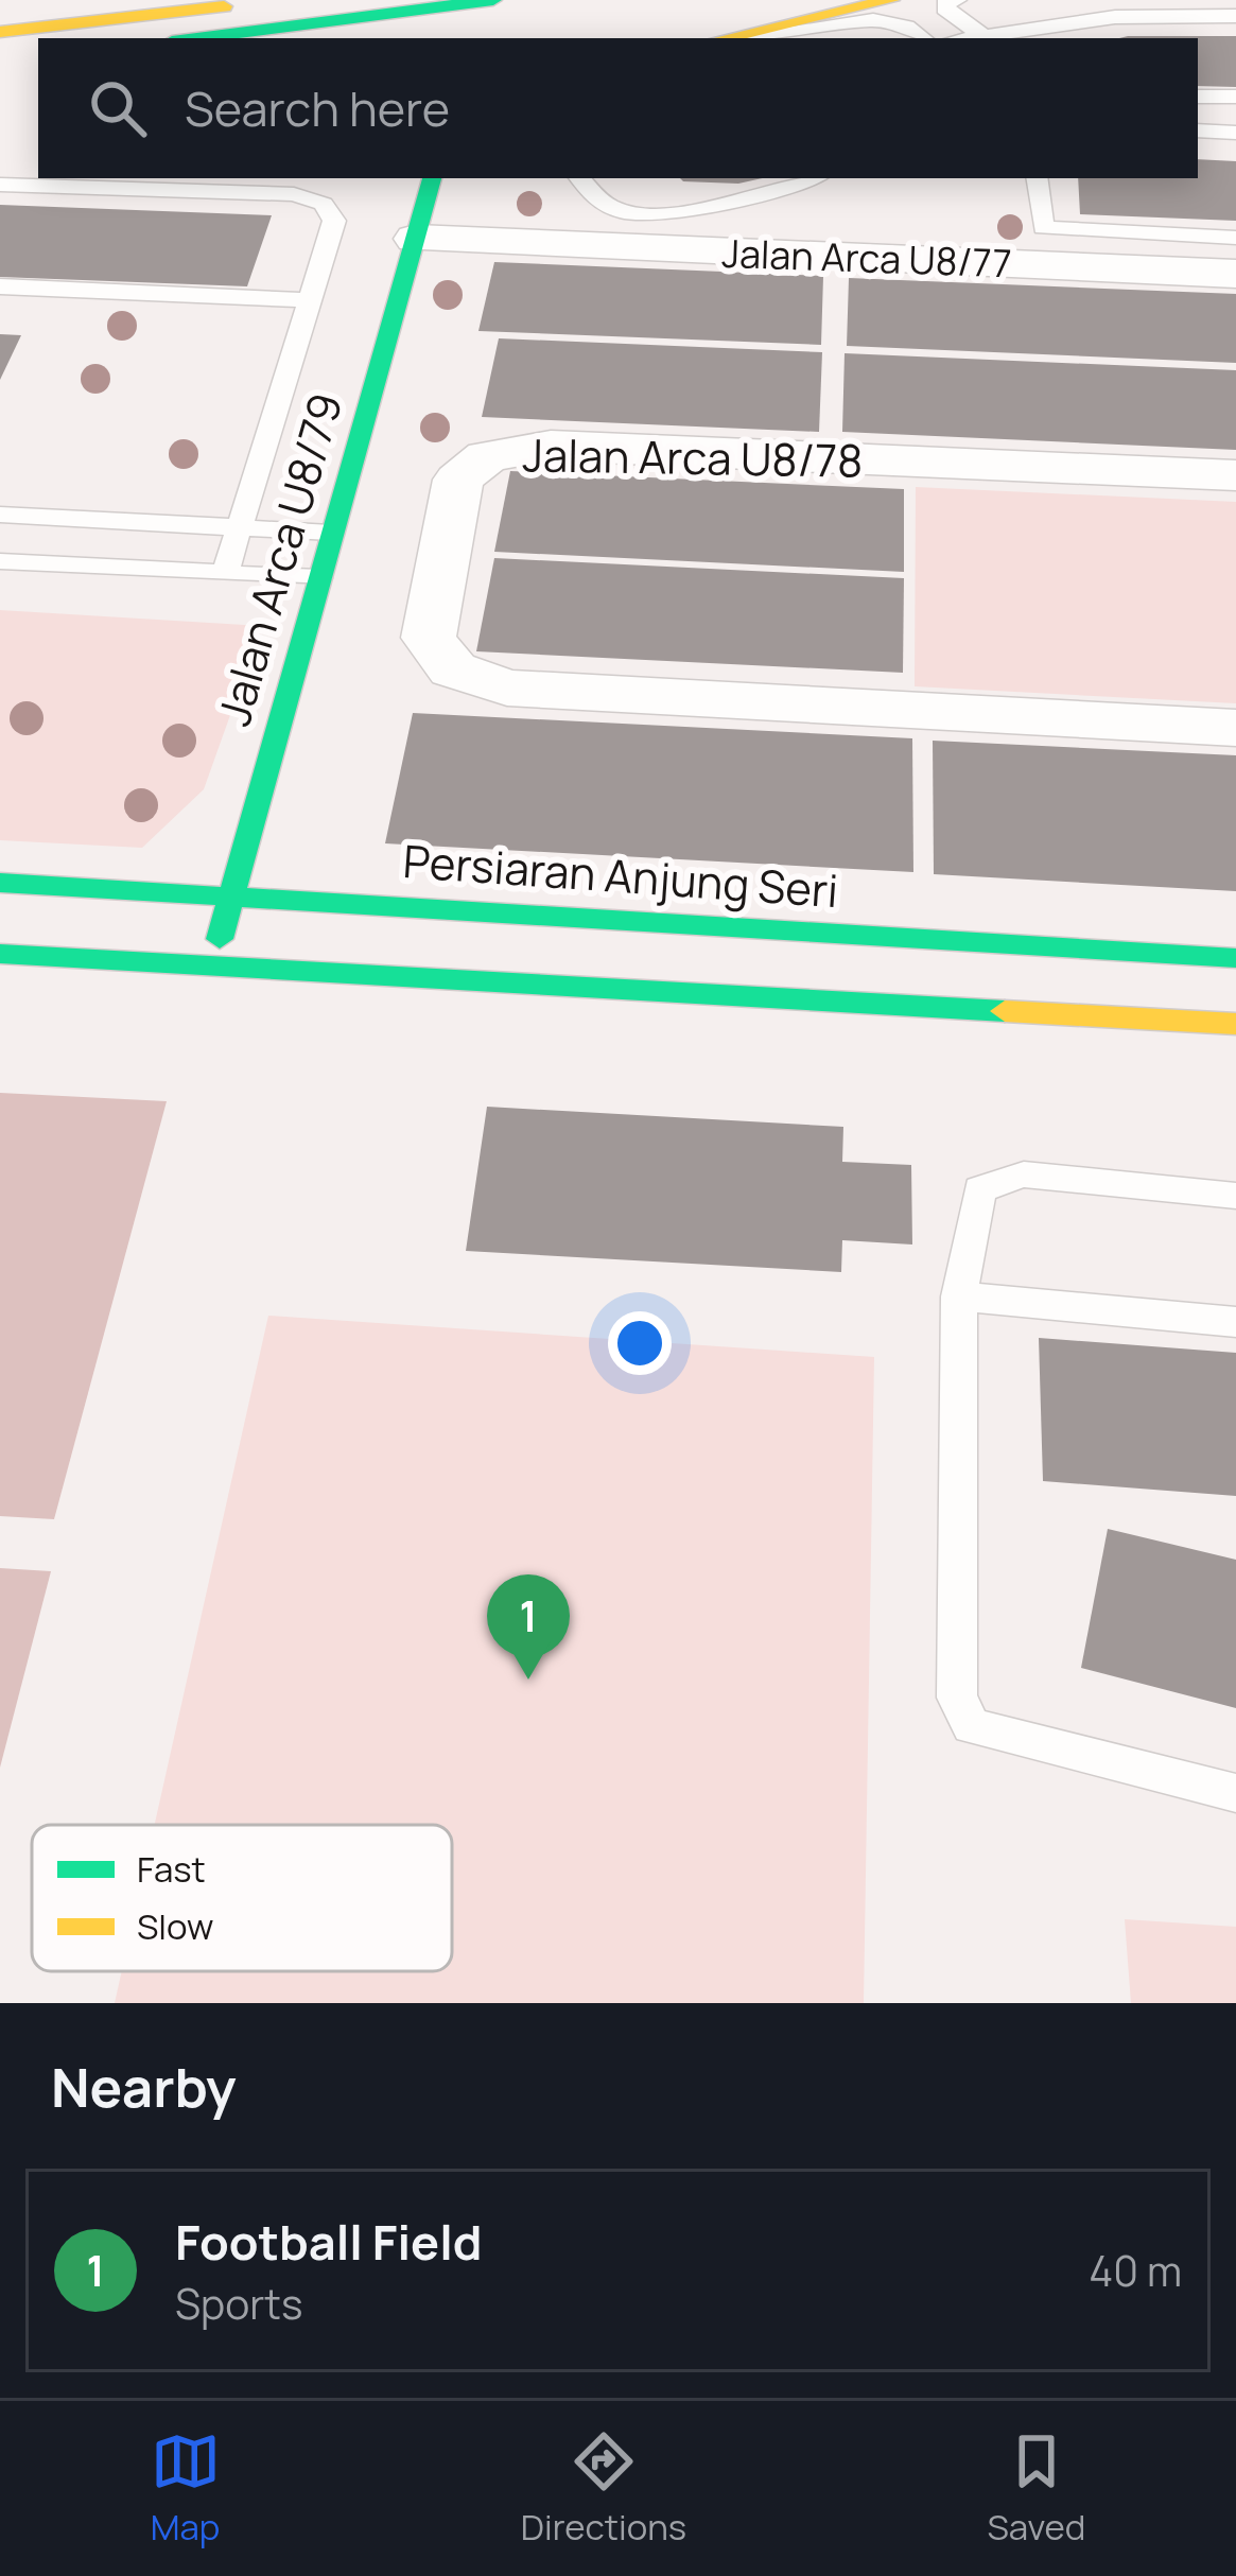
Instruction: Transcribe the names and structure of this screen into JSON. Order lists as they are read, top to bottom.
{
  "streets": {
    "street": [
      "Jalan Arca U8/77",
      "Jalan Arca U8/78",
      "Jalan Arca U8/79",
      "Persiaran Anjung Seri"
    ]
  },
  "crossings": [
    ["Jalan Arca U8/77", "Jalan Arca U8/79"],
    ["Jalan Arca U8/79", "Persiaran Anjung Seri"]
  ],
  "legend": ["Fast", "Slow"],
  "page": {
    "search": "Search here",
    "pins": "1",
    "heading": "Nearby",
    "list": [
      {
        "mark": "1",
        "name": "Football Field",
        "note": "Sports",
        "value": "40 m"
      }
    ],
    "nav": ["Map", "Directions", "Saved"]
  }
}
